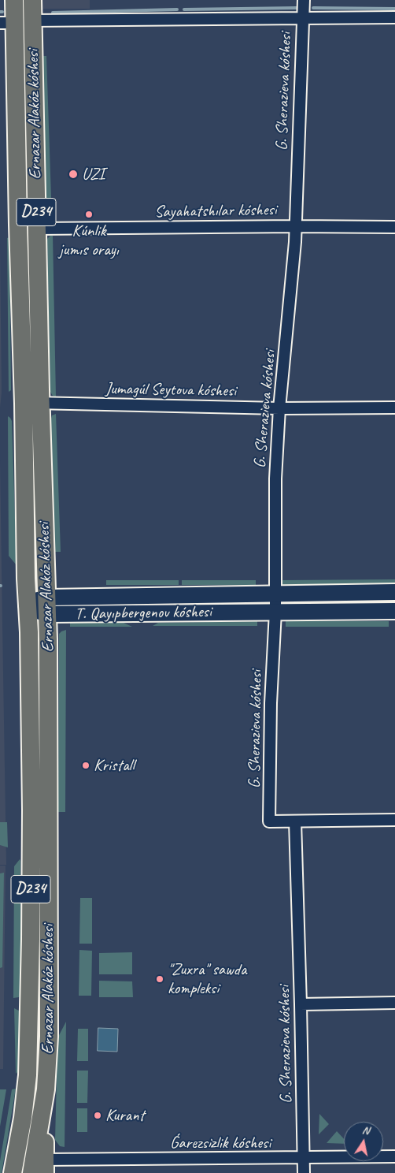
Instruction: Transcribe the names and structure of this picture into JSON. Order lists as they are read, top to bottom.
{
  "streets": {
    "main road": ["Ernazar Alakóz kóshesi", "D234", "T. Qayıpbergenov kóshesi"],
    "street": [
      "G. Sherazieva kóshesi",
      "Sayahatshılar kóshesi",
      "Jumagúl Seytova kóshesi",
      "Ǵarezsizlik kóshesi"
    ]
  },
  "crossings": [
    ["G. Sherazieva kóshesi", "Sayahatshılar kóshesi"],
    ["G. Sherazieva kóshesi", "Jumagúl Seytova kóshesi"],
    ["G. Sherazieva kóshesi", "T. Qayıpbergenov kóshesi"],
    ["G. Sherazieva kóshesi", "Ǵarezsizlik kóshesi"],
    ["Ernazar Alakóz kóshesi", "Sayahatshılar kóshesi"],
    ["Ernazar Alakóz kóshesi", "Jumagúl Seytova kóshesi"],
    ["Ernazar Alakóz kóshesi", "T. Qayıpbergenov kóshesi"]
  ],
  "places": [
    "UZI",
    "Kúnlik jumıs orayı",
    "Kristall",
    "\"Zuxra\" sawda kompleksi",
    "Kurant"
  ],
  "north": "top"
}
